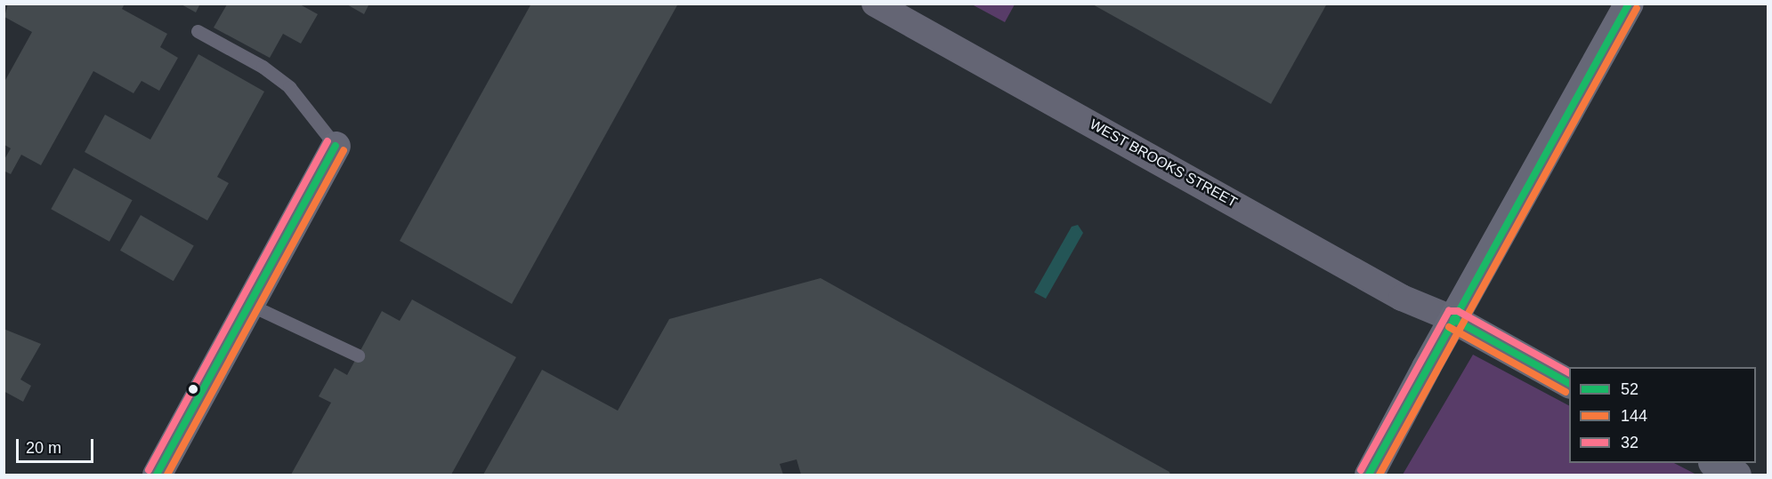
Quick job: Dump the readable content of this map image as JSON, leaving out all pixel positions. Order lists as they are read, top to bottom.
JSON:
{
  "streets": {
    "street": ["WEST BROOKS STREET"]
  },
  "lines": ["transit line 52", "transit line 144", "transit line 32"],
  "legend": ["52", "144", "32"],
  "scale_bar": "20 m"
}
